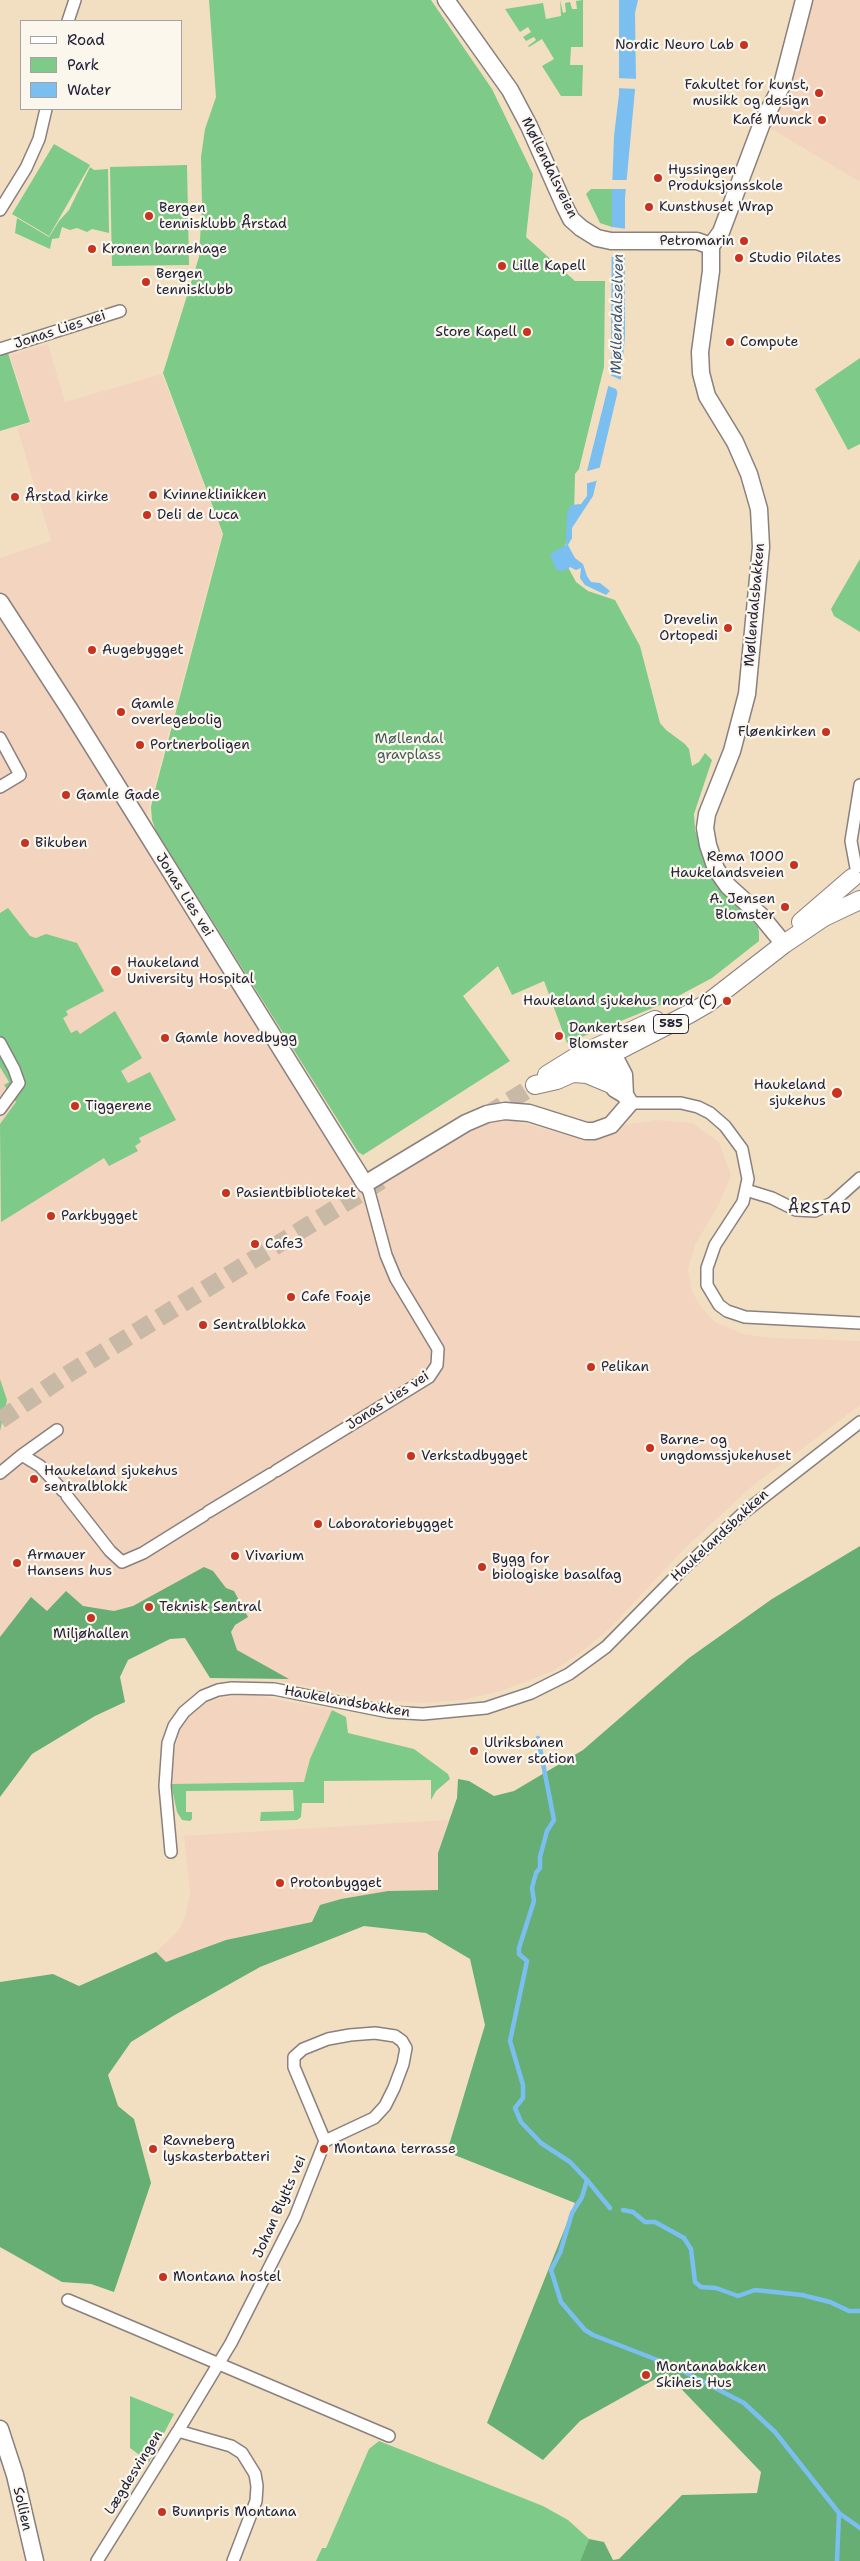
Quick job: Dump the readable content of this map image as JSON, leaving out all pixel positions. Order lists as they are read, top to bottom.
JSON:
{
  "streets": {
    "main road": ["585"],
    "street": [
      "Møllendalsveien",
      "Jonas Lies vei",
      "Møllendalsbakken",
      "Haukelandsbakken",
      "Johan Blytts vei",
      "Lægdesvingen",
      "Sollien"
    ]
  },
  "crossings": [
    ["Møllendalsveien", "Møllendalsbakken"],
    ["Møllendalsbakken", "585"],
    ["Johan Blytts vei", "Lægdesvingen"]
  ],
  "districts": ["ÅRSTAD"],
  "water": ["Møllendalselven"],
  "parks": ["Møllendal gravplass"],
  "places": [
    "Nordic Neuro Lab",
    "Fakultet for kunst, musikk og design",
    "Kafé Munck",
    "Hyssingen Produksjonsskole",
    "Kunsthuset Wrap",
    "Bergen tennisklubb Årstad",
    "Petromarin",
    "Kronen barnehage",
    "Studio Pilates",
    "Lille Kapell",
    "Bergen tennisklubb",
    "Store Kapell",
    "Compute",
    "Kvinneklinikken",
    "Årstad kirke",
    "Deli de Luca",
    "Drevelin Ortopedi",
    "Augebygget",
    "Gamle overlegebolig",
    "Fløenkirken",
    "Portnerboligen",
    "Gamle Gade",
    "Bikuben",
    "Rema 1000 Haukelandsveien",
    "A. Jensen Blomster",
    "Haukeland University Hospital",
    "Haukeland sjukehus nord (C)",
    "Dankertsen Blomster",
    "Gamle hovedbygg",
    "Haukeland sjukehus",
    "Tiggerene",
    "Pasientbiblioteket",
    "Parkbygget",
    "Cafe3",
    "Cafe Foaje",
    "Sentralblokka",
    "Pelikan",
    "Barne- og ungdomssjukehuset",
    "Verkstadbygget",
    "Haukeland sjukehus sentralblokk",
    "Laboratoriebygget",
    "Vivarium",
    "Armauer Hansens hus",
    "Bygg for biologiske basalfag",
    "Teknisk Sentral",
    "Miljøhallen",
    "Ulriksbanen lower station",
    "Protonbygget",
    "Ravneberg lyskasterbatteri",
    "Montana terrasse",
    "Montana hostel",
    "Montanabakken Skiheis Hus",
    "Bunnpris Montana"
  ],
  "legend": ["Road", "Park", "Water"]
}
